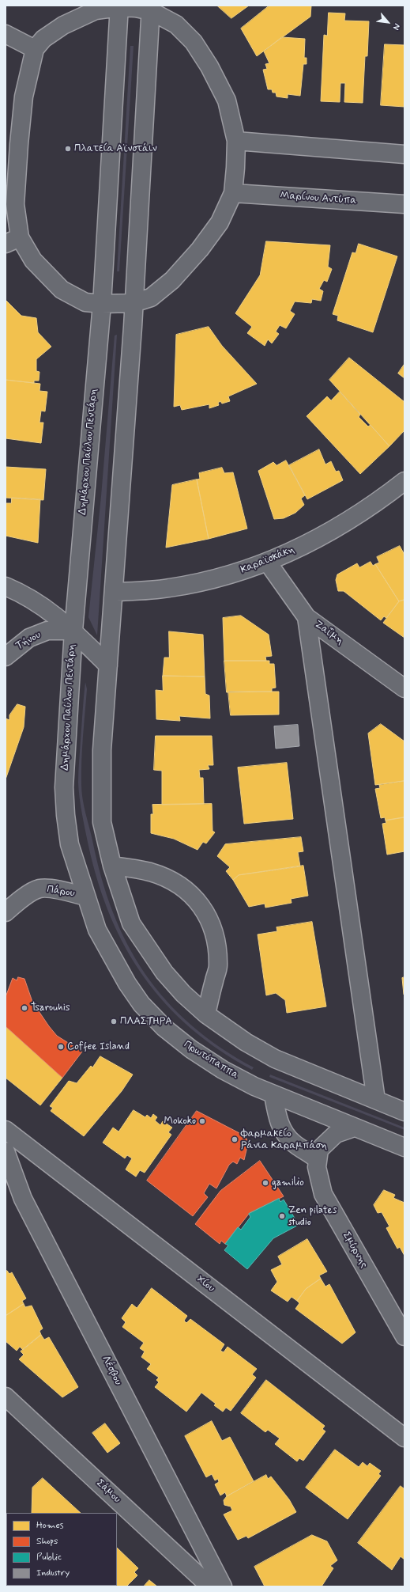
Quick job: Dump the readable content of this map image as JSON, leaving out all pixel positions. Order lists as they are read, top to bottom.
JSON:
{
  "streets": {
    "street": [
      "Μαρίνου Αντύπα",
      "Δημάρχου Παύλου Πεντάρη",
      "Καραϊσκάκη",
      "Ζαΐμη",
      "Τήνου",
      "Πάρου",
      "Πρωτόπαππα",
      "Σμύρνης",
      "Χίου",
      "Λέσβου",
      "Σάμου"
    ]
  },
  "crossings": [
    ["Δημάρχου Παύλου Πεντάρη", "Τήνου"],
    ["Δημάρχου Παύλου Πεντάρη", "Πάρου"],
    ["Δημάρχου Παύλου Πεντάρη", "Πρωτόπαππα"],
    ["Καραϊσκάκη", "Ζαΐμη"],
    ["Πάρου", "Πρωτόπαππα"],
    ["Πρωτόπαππα", "Σμύρνης"]
  ],
  "places": [
    "Πλατεία Αϊνστάιν",
    "Tsarouhis",
    "ΠΛΑΣΤΗΡΑ",
    "Coffee Island",
    "Mokoko",
    "Φαρμακείο Ράνια Καραμπάση",
    "gamilio",
    "Zen pilates studio"
  ],
  "legend": [
    "Homes",
    "Shops",
    "Public",
    "Industry"
  ],
  "north": "bottom right"
}
